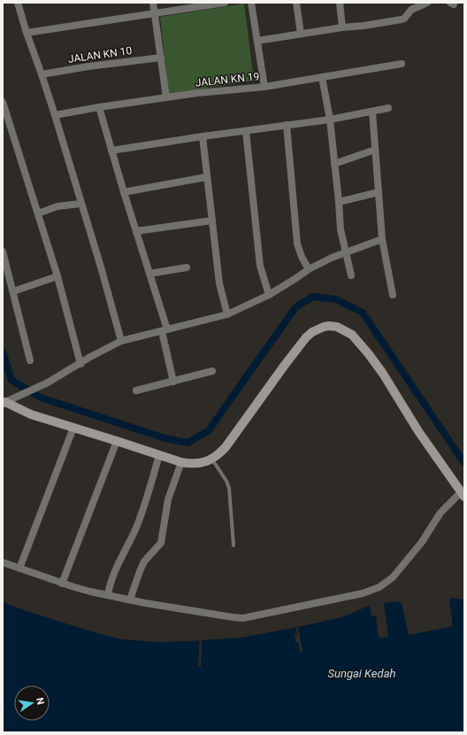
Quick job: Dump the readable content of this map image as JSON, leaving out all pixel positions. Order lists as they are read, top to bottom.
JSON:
{
  "streets": {
    "street": ["JALAN KN 10", "JALAN KN 19"]
  },
  "water": ["Sungai Kedah"],
  "north": "right"
}
